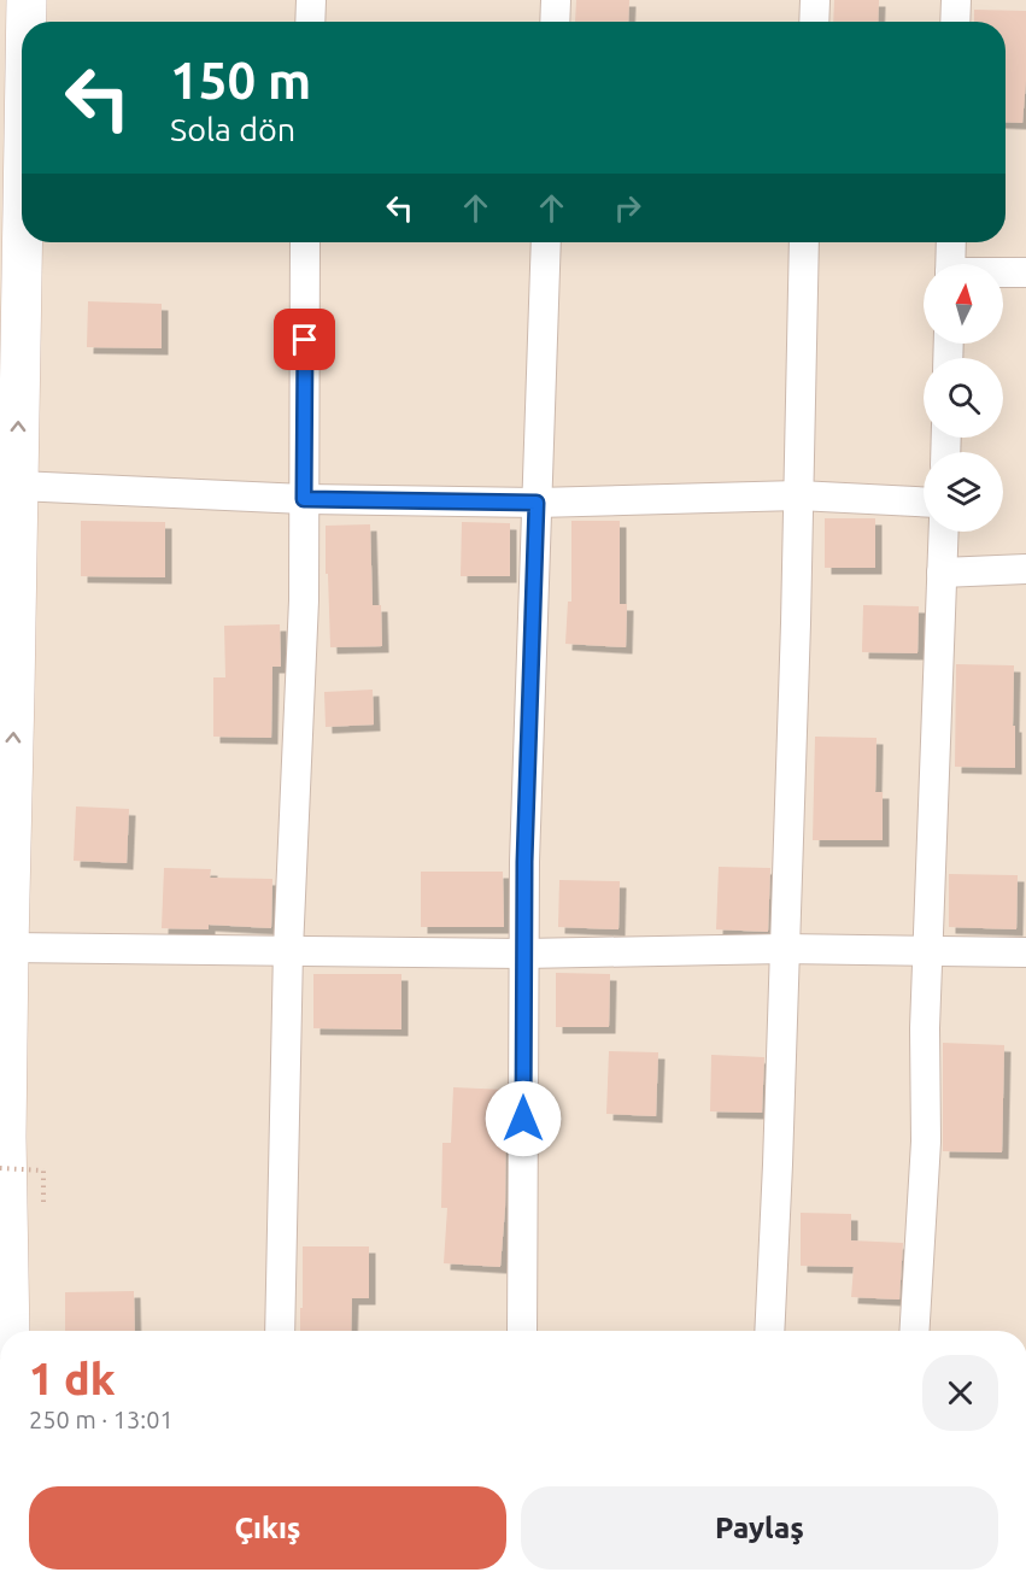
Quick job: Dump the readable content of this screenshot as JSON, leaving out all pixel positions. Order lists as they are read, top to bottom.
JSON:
{
  "north": "top",
  "page": {
    "turn": ["150 m", "Sola dön"],
    "heading": ["1 dk", "250 m · 13:01"],
    "buttons": ["Çıkış", "Paylaş"]
  }
}
